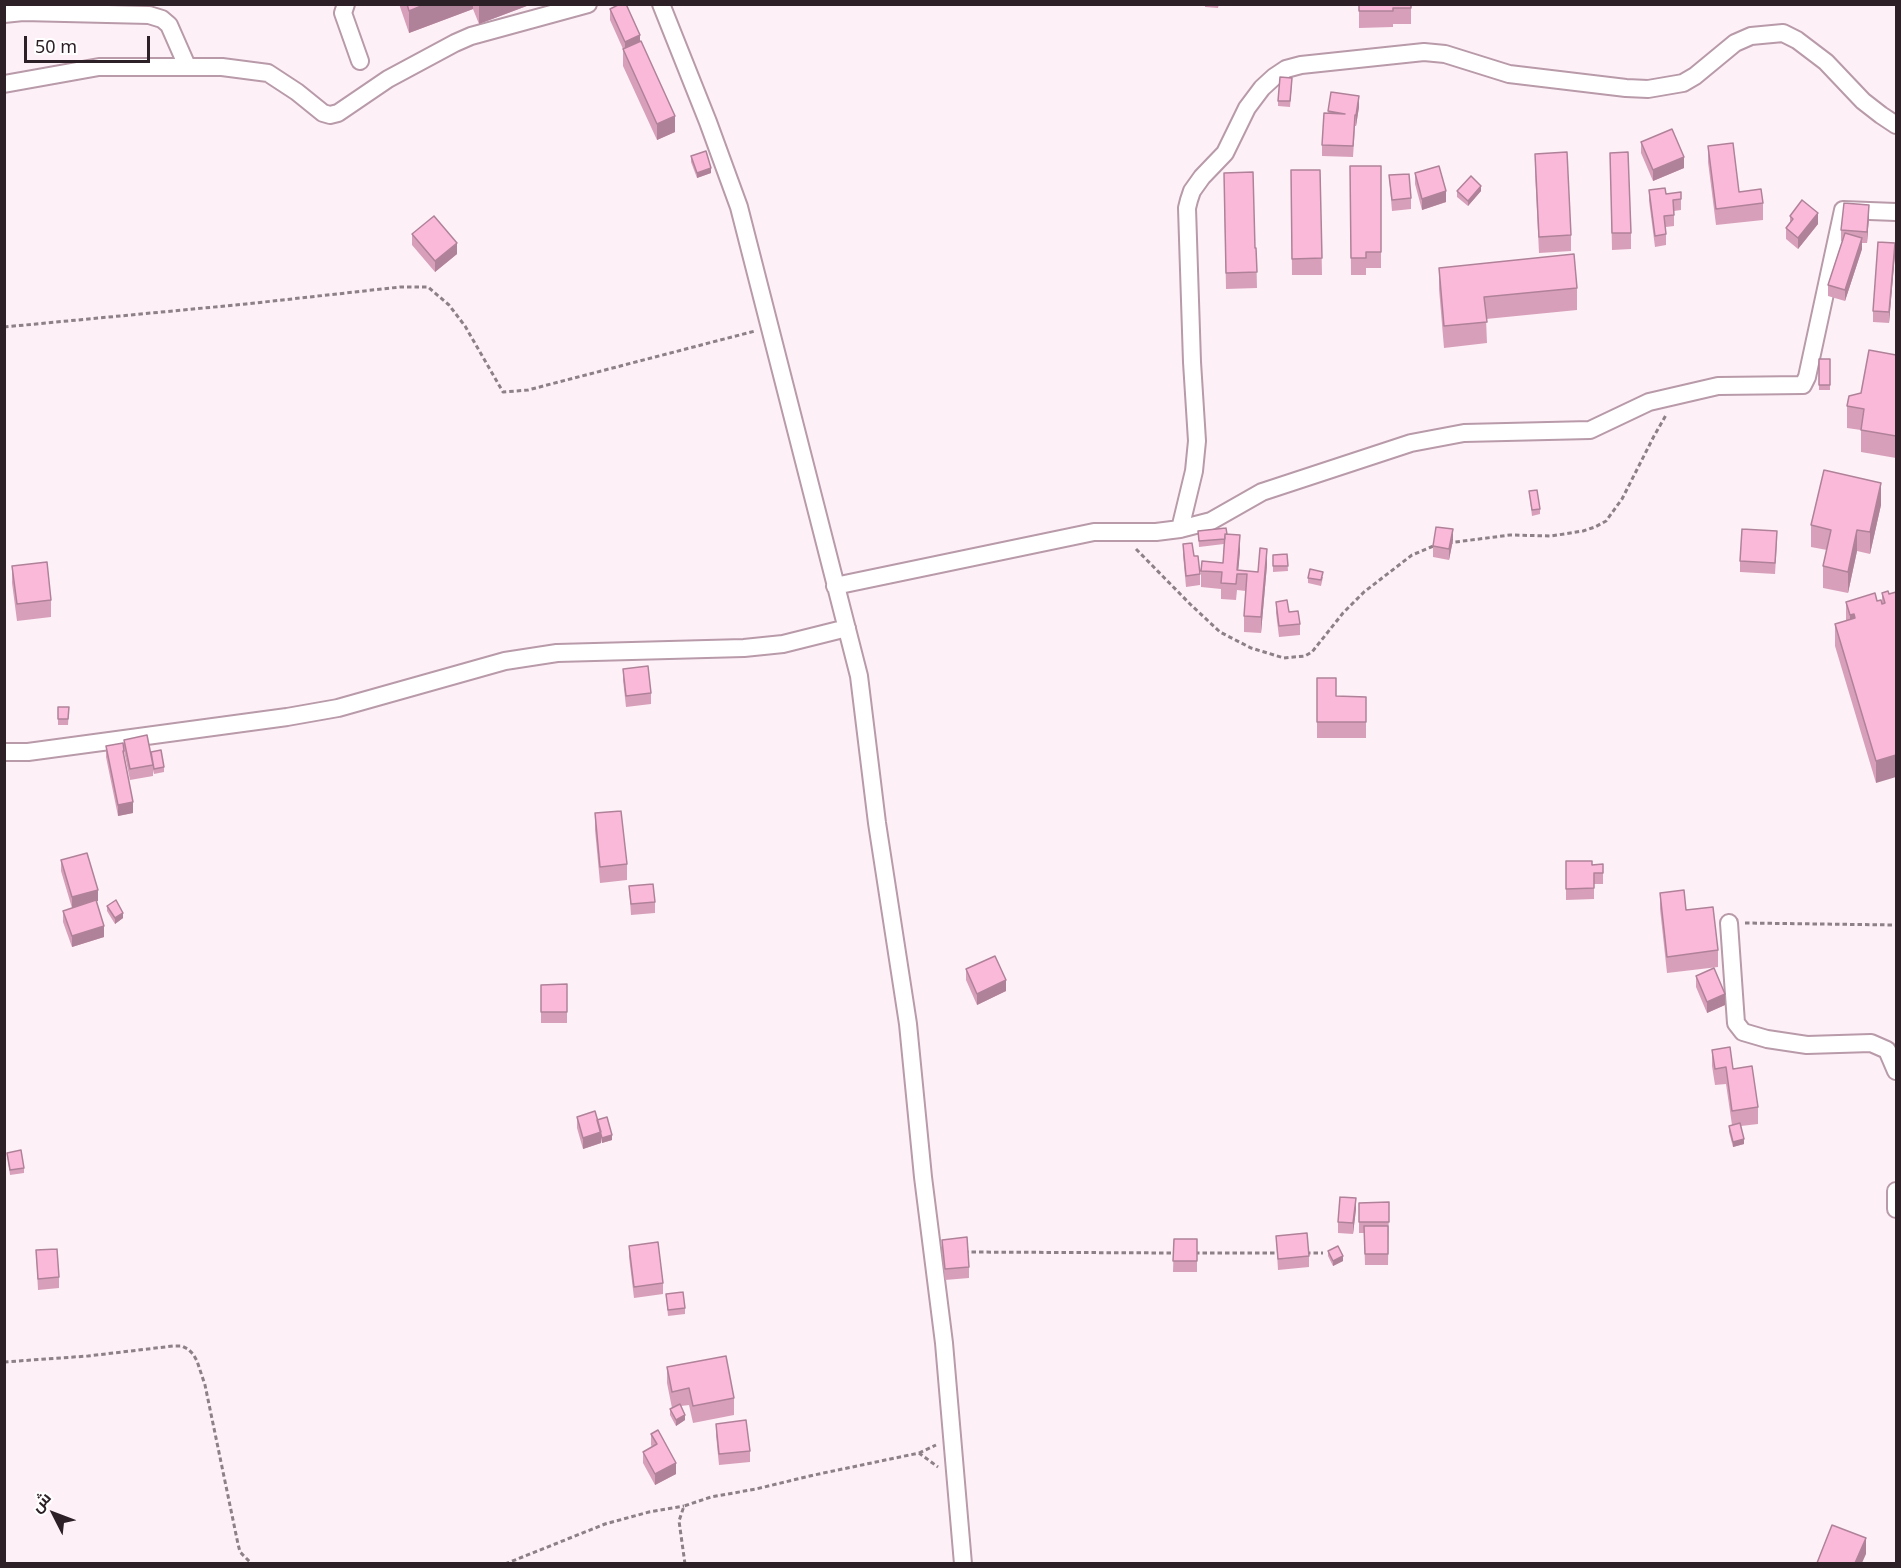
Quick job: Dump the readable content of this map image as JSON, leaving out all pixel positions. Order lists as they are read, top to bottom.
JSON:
{
  "scale_bar": "50 m",
  "north": "top left"
}
